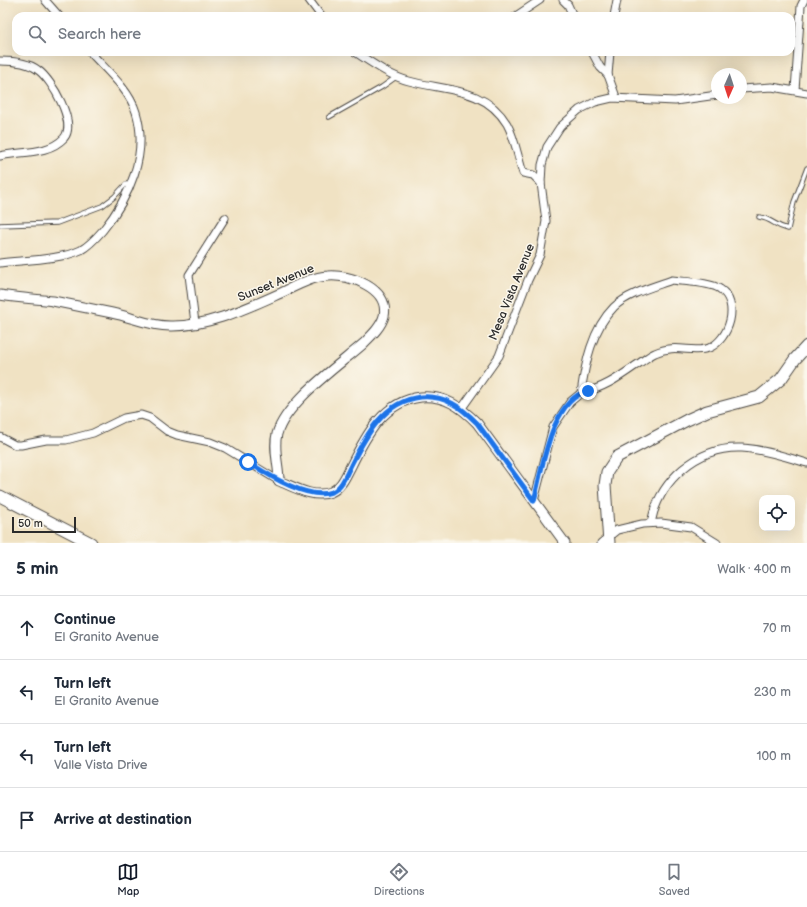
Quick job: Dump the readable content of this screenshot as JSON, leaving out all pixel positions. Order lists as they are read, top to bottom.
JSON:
{
  "streets": {
    "street": ["Sunset Avenue", "Mesa Vista Avenue"]
  },
  "scale_bar": "50 m",
  "north": "bottom",
  "page": {
    "search": "Search here",
    "scale": "50 m",
    "heading": ["5 min", "Walk · 400 m"],
    "list": [
      ["Continue", "El Granito Avenue", "70 m"],
      ["Turn left", "El Granito Avenue", "230 m"],
      ["Turn left", "Valle Vista Drive", "100 m"],
      "Arrive at destination"
    ],
    "nav": ["Map", "Directions", "Saved"]
  }
}
